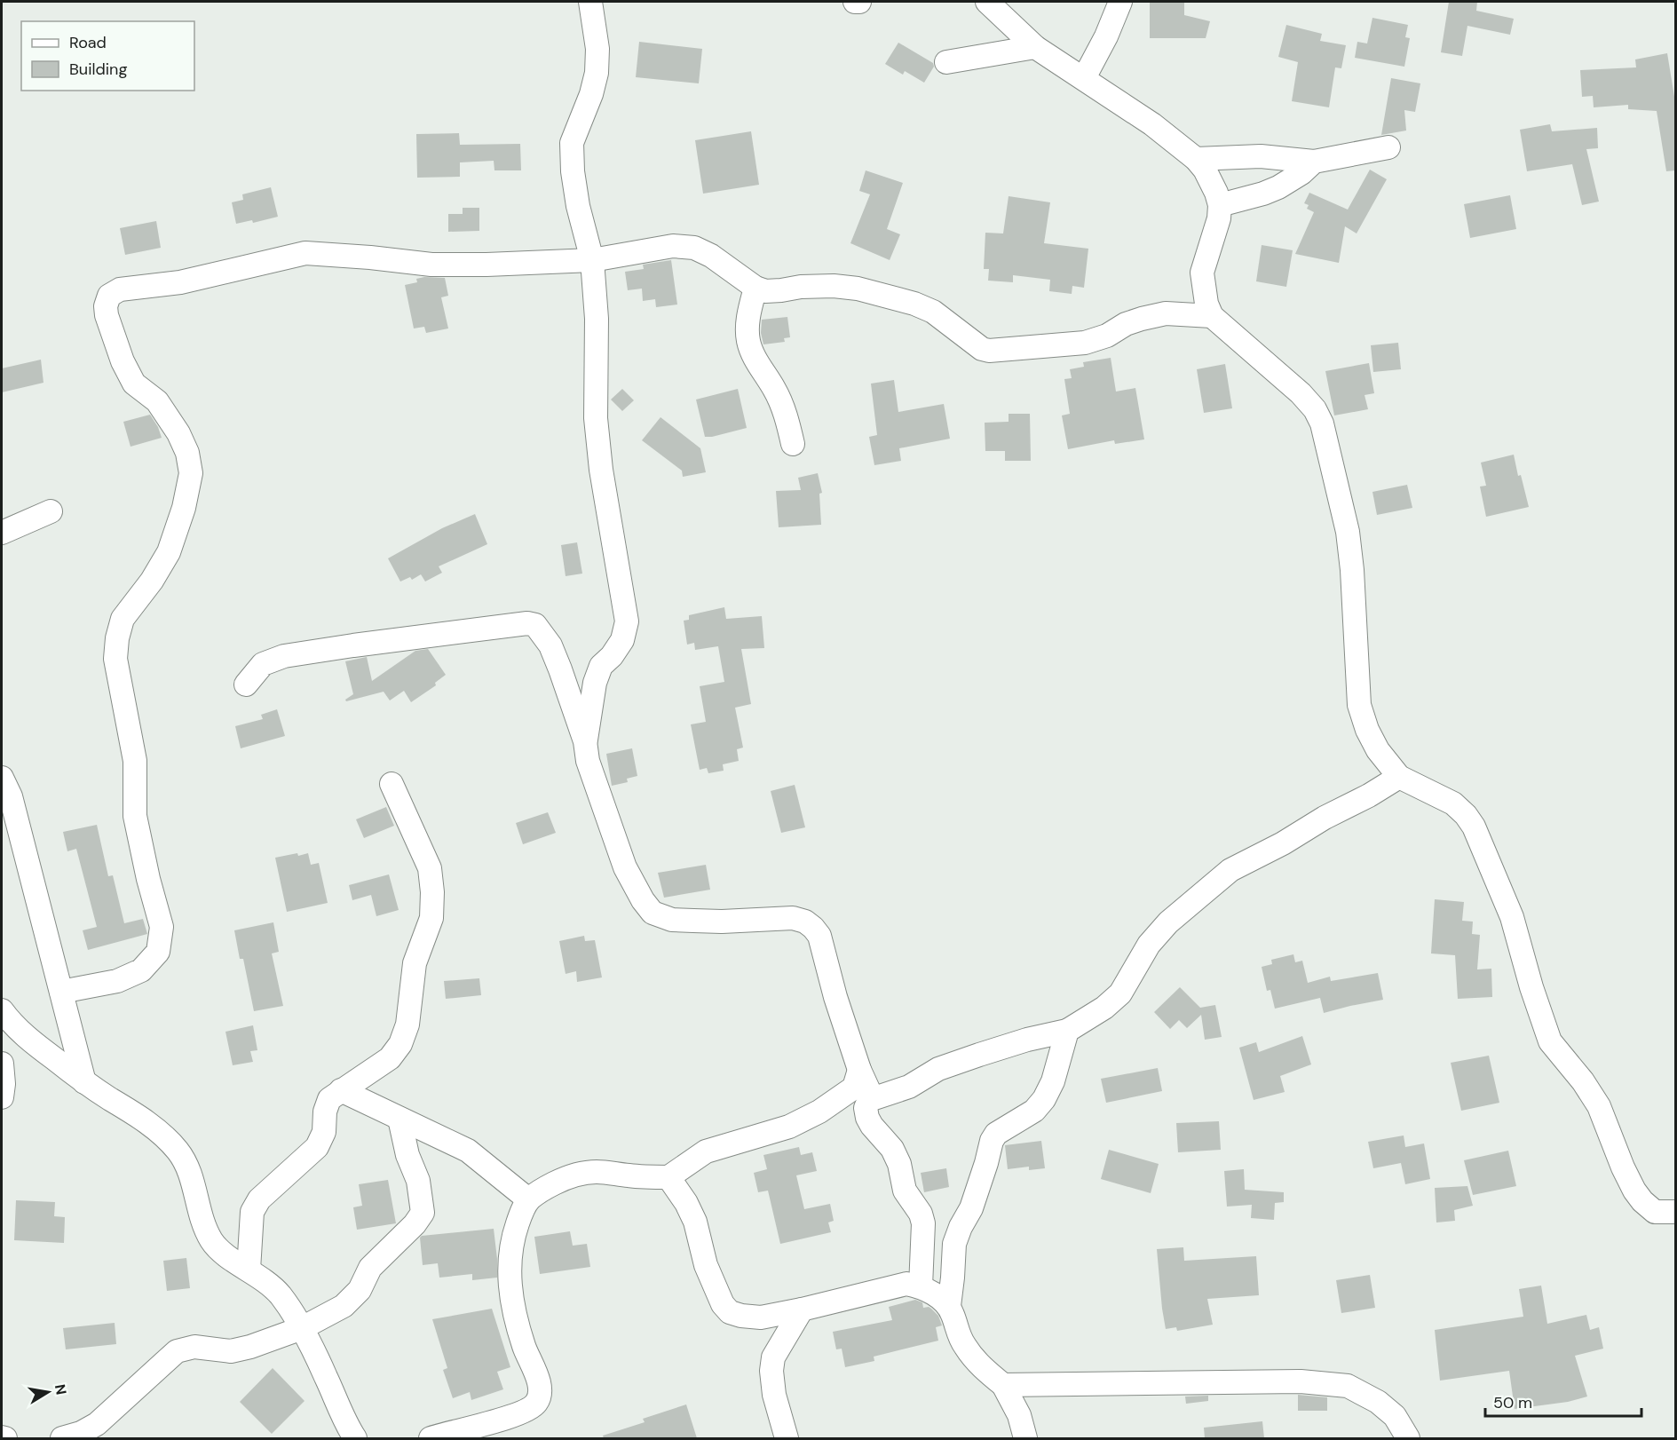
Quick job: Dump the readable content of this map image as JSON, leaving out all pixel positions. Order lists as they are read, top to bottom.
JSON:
{
  "legend": ["Road", "Building"],
  "scale_bar": "50 m",
  "north": "right"
}
